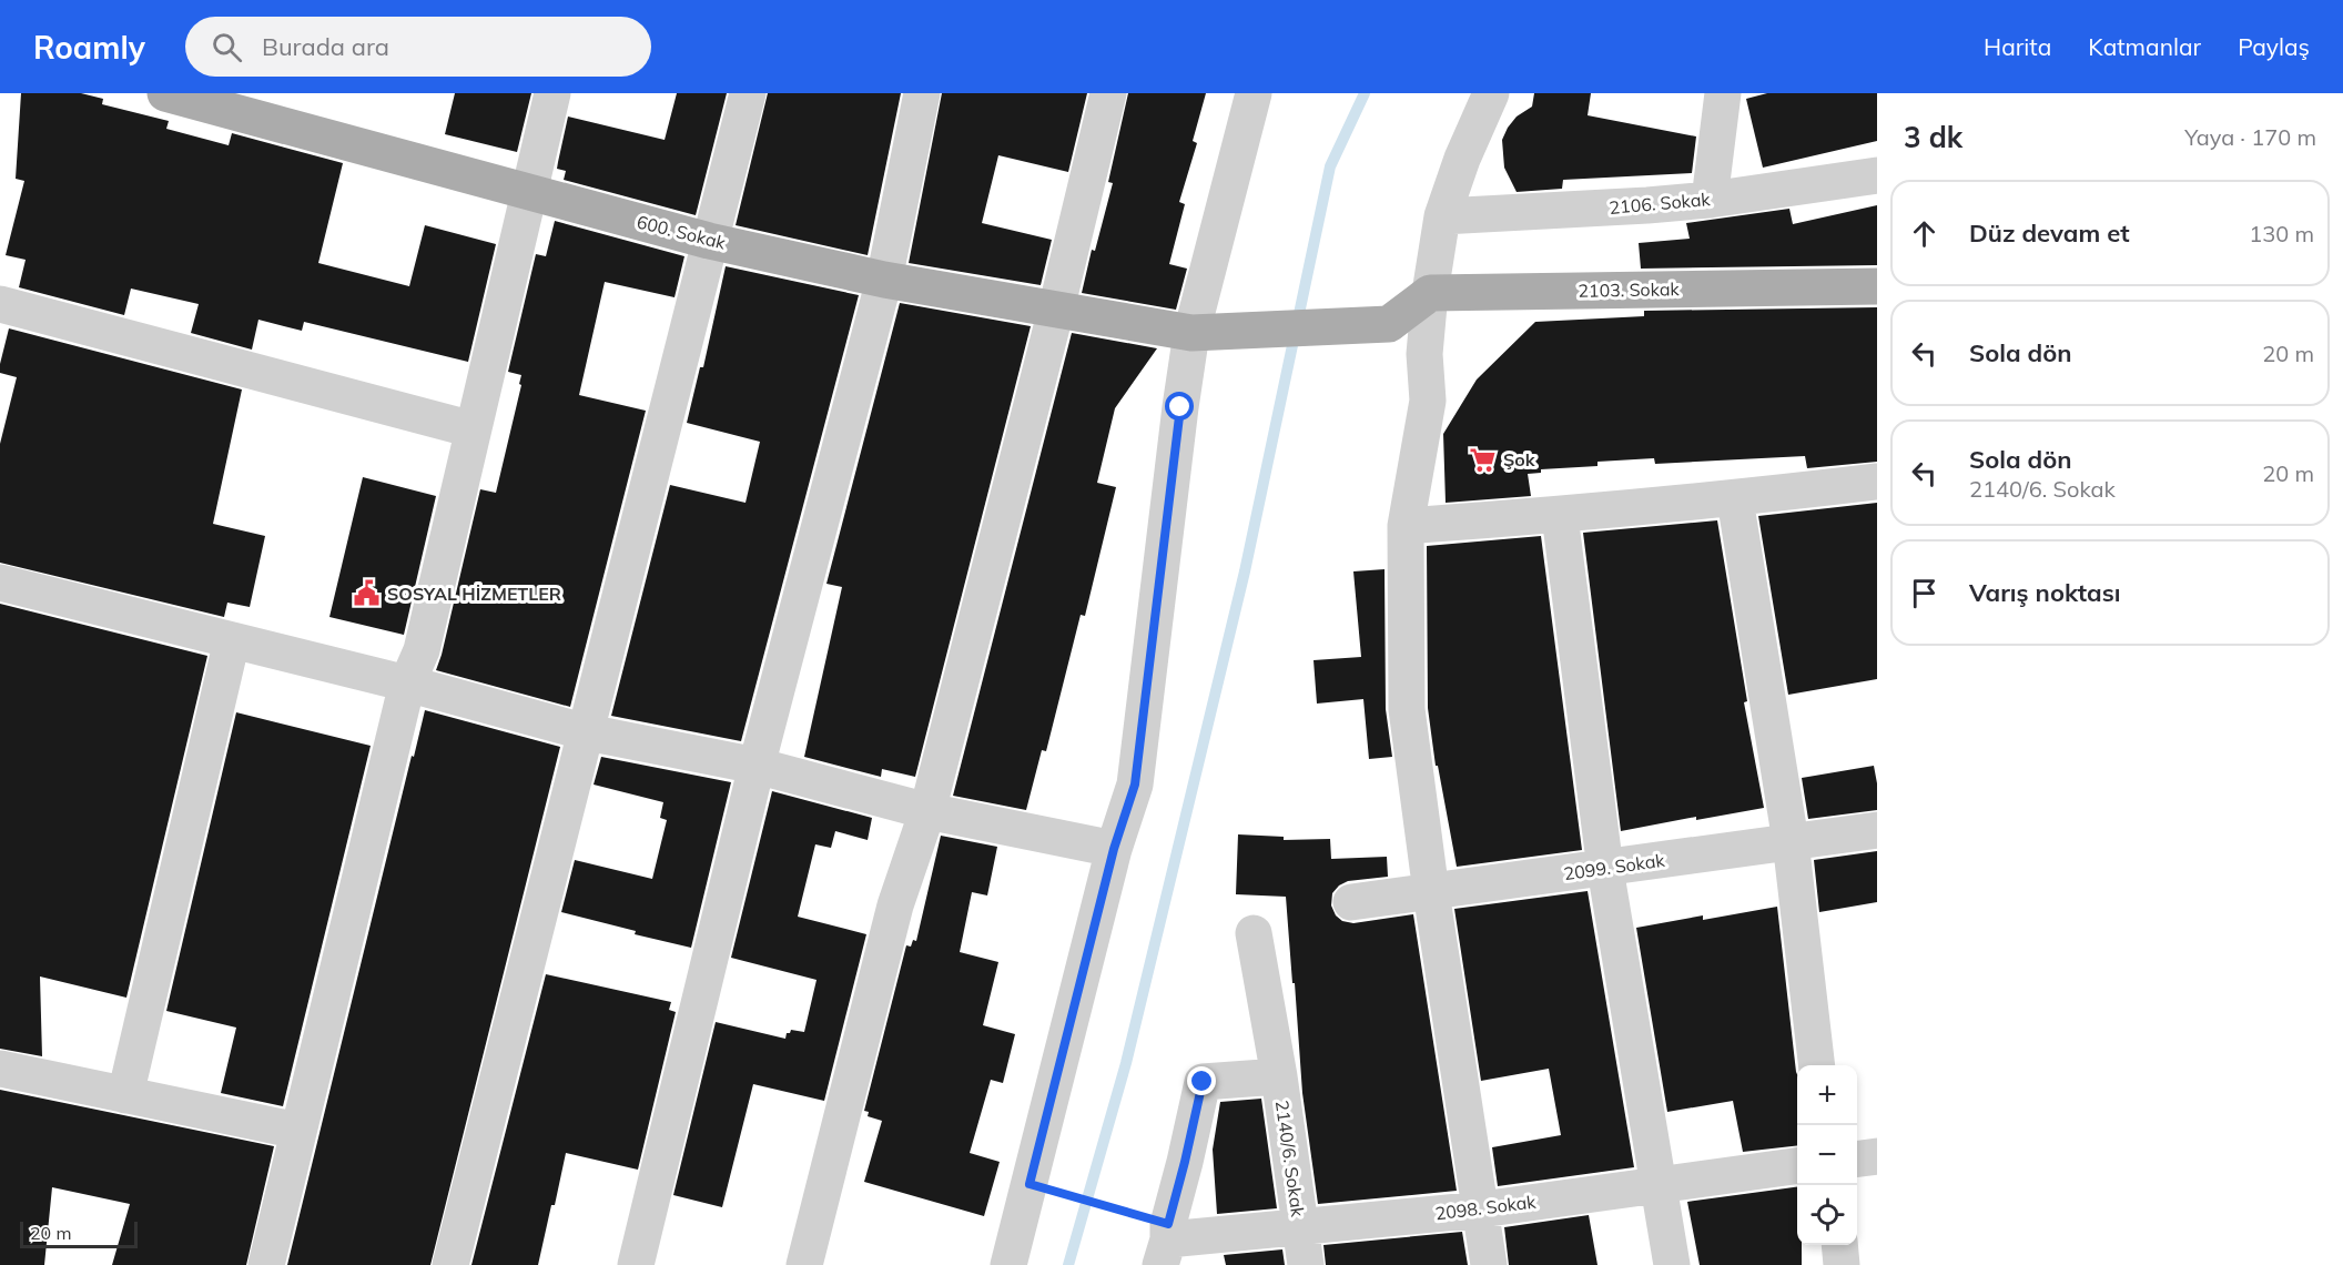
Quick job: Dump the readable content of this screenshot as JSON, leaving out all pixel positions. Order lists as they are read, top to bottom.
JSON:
{
  "streets": {
    "main road": ["600. Sokak", "2103. Sokak"],
    "street": [
      "2106. Sokak",
      "2099. Sokak",
      "2140/6. Sokak",
      "2098. Sokak"
    ]
  },
  "crossings": [
    ["600. Sokak", "2103. Sokak"],
    ["2140/6. Sokak", "2098. Sokak"]
  ],
  "places": {
    "supermarket": ["Şok"],
    "public building": ["SOSYAL HİZMETLER"]
  },
  "scale_bar": "20 m",
  "page": {
    "header": "Roamly",
    "search": "Burada ara",
    "nav": ["Harita", "Katmanlar", "Paylaş"],
    "heading": ["3 dk", "Yaya · 170 m"],
    "list": [
      ["Düz devam et", "130 m"],
      ["Sola dön", "20 m"],
      ["Sola dön", "2140/6. Sokak", "20 m"],
      "Varış noktası"
    ],
    "map_buttons": ["+", "−"],
    "scale": "20 m"
  }
}
